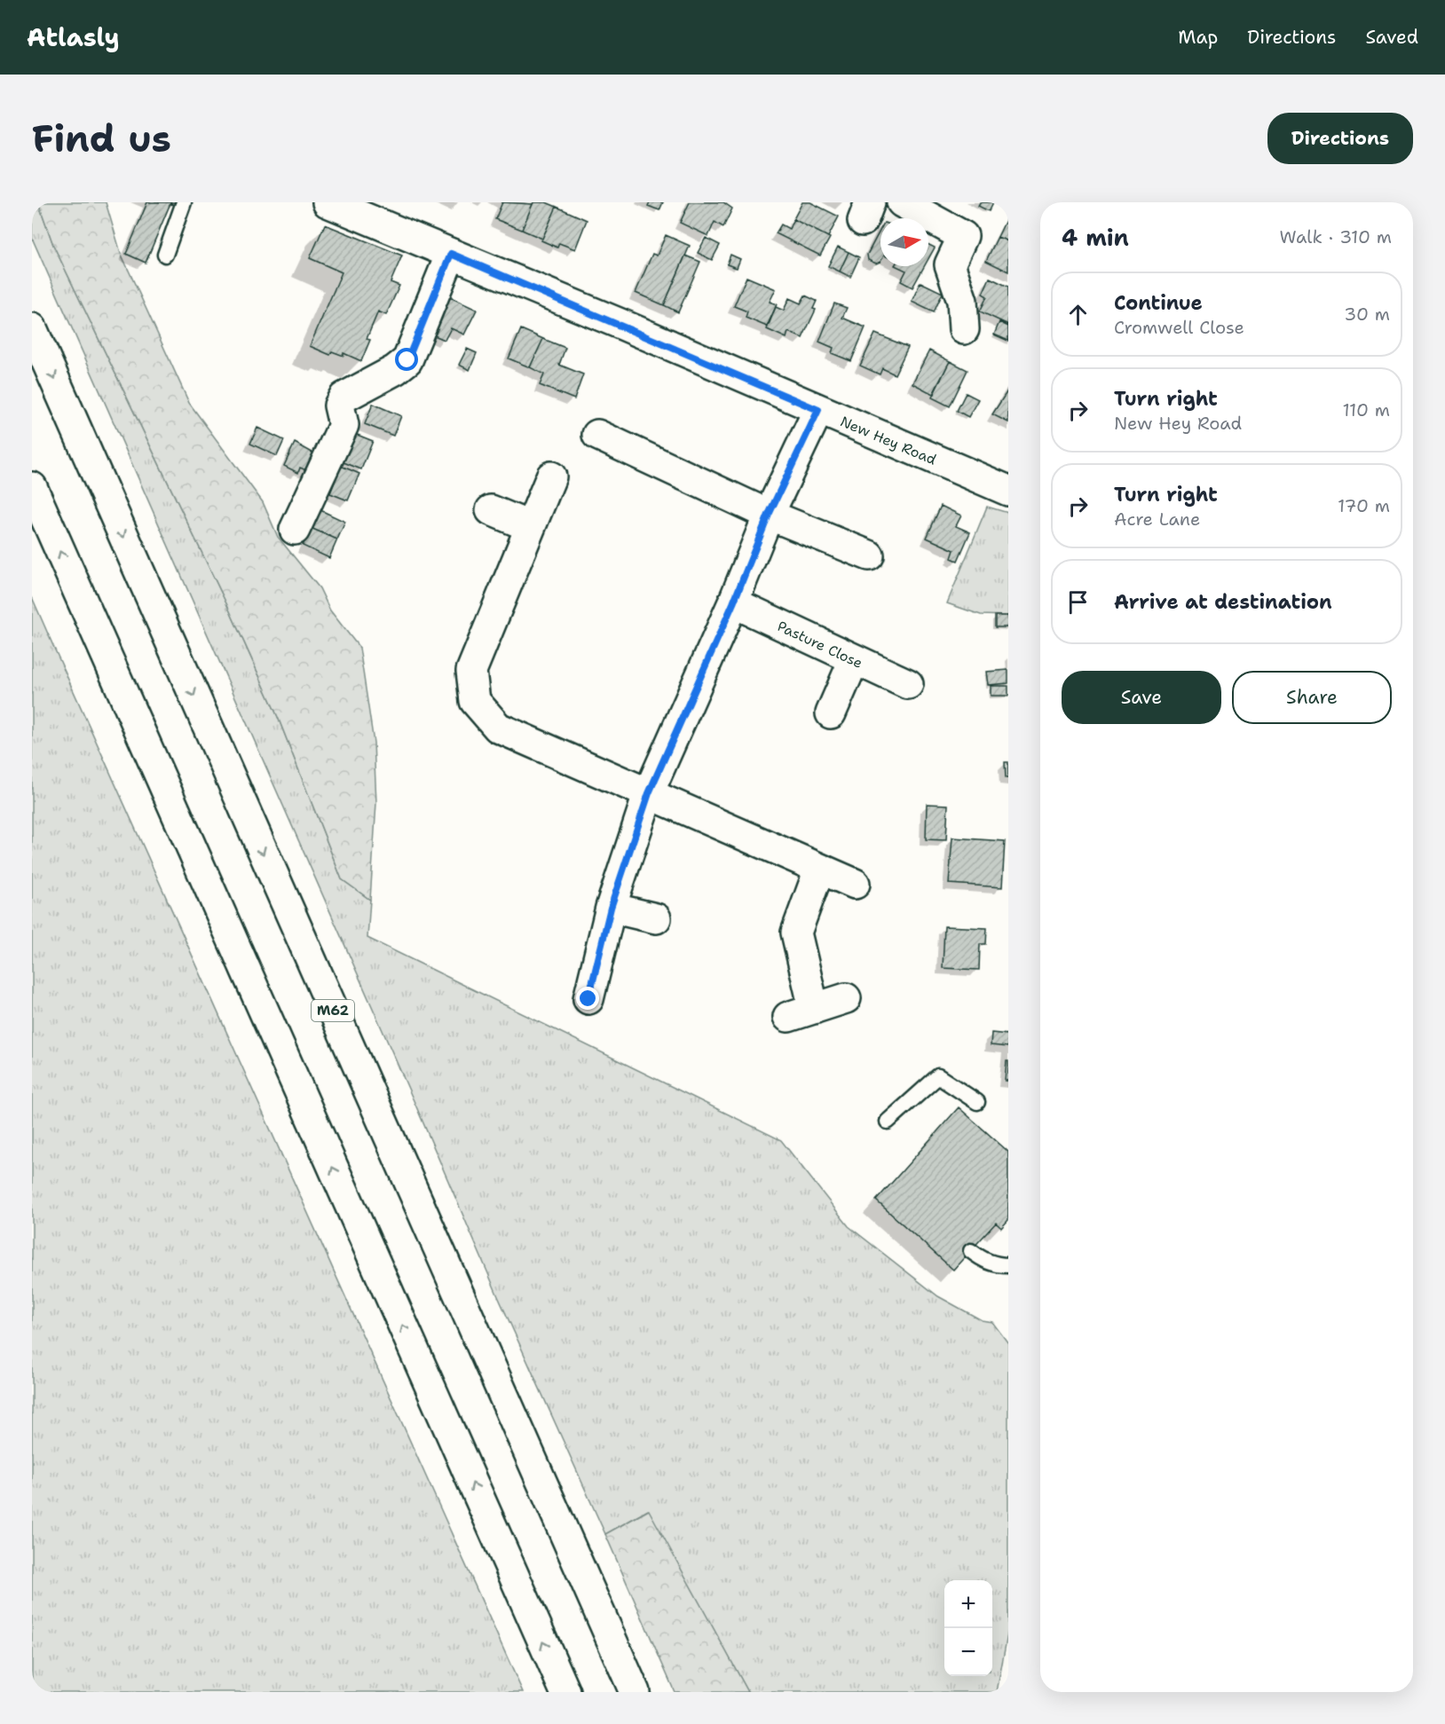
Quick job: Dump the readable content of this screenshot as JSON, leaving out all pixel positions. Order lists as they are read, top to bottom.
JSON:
{
  "streets": {
    "main road": ["New Hey Road", "Pasture Close", "M62"]
  },
  "north": "right",
  "page": {
    "header": "Atlasly",
    "nav": ["Map", "Directions", "Saved"],
    "buttons": [
      "Directions",
      ["Save", "Share"]
    ],
    "title": "Find us",
    "heading": ["4 min", "Walk · 310 m"],
    "list": [
      ["Continue", "Cromwell Close", "30 m"],
      ["Turn right", "New Hey Road", "110 m"],
      ["Turn right", "Acre Lane", "170 m"],
      "Arrive at destination"
    ],
    "map_buttons": ["+", "−"]
  }
}
